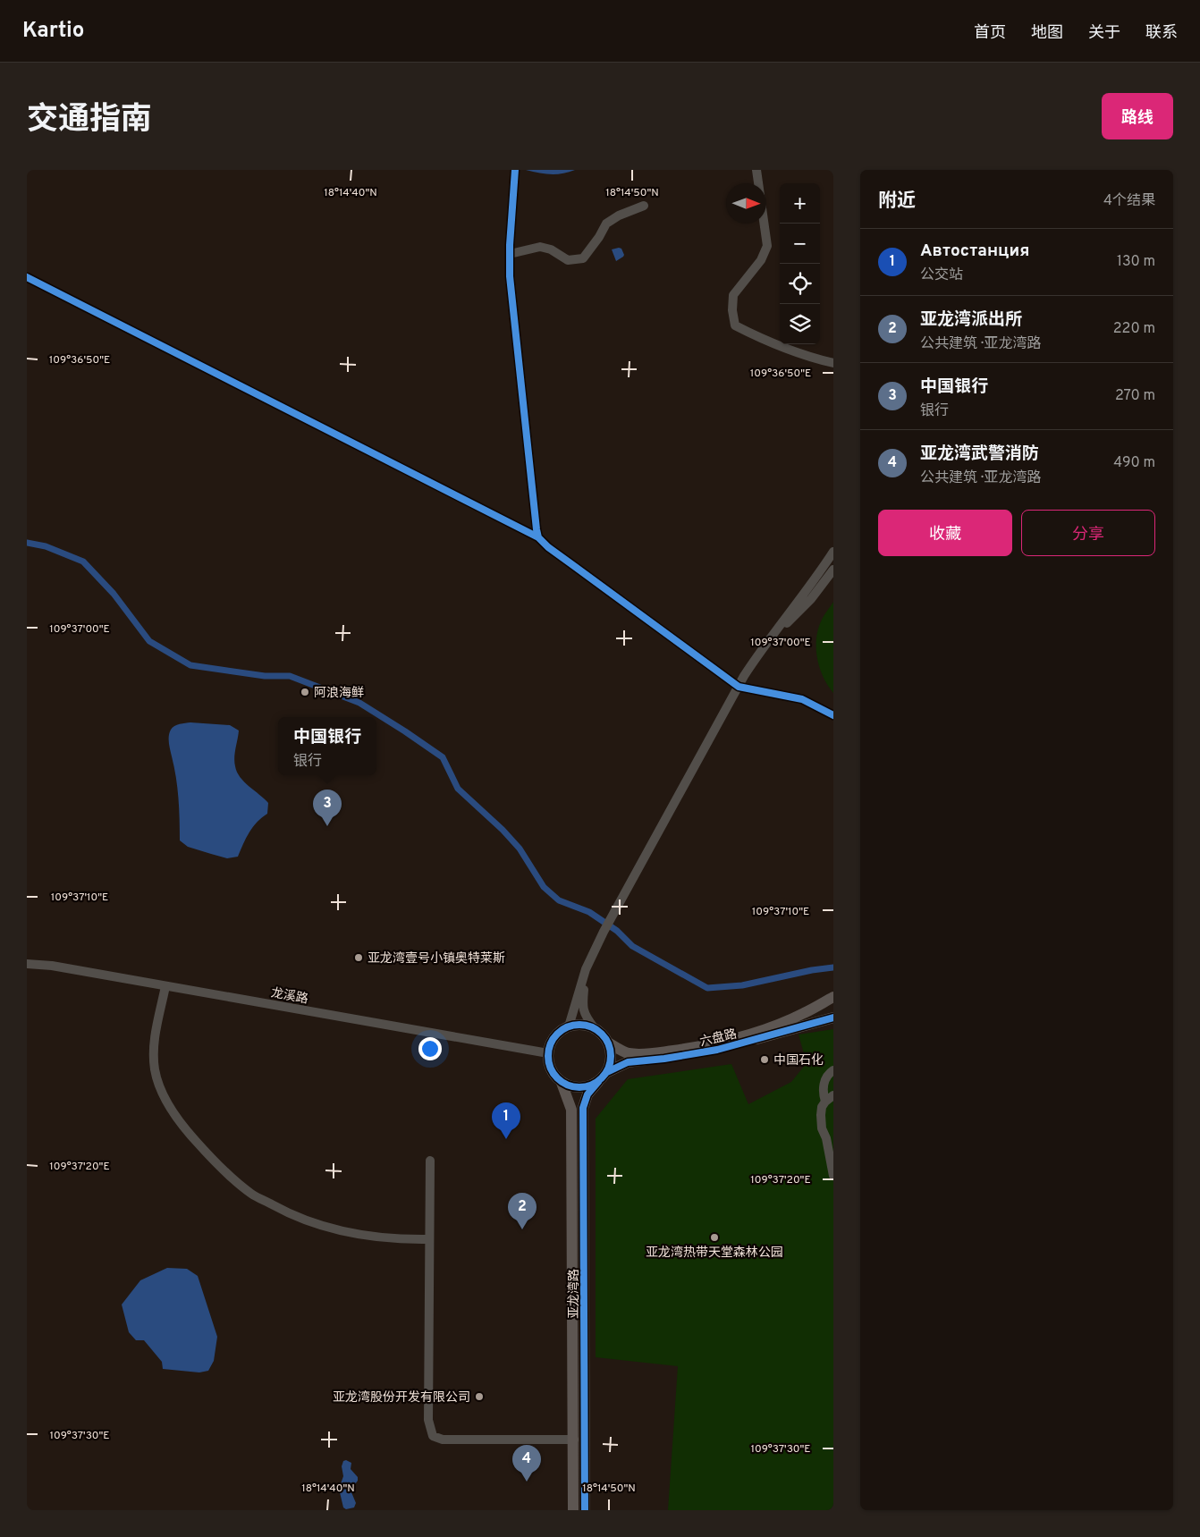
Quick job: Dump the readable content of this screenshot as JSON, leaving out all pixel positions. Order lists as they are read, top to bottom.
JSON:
{
  "streets": {
    "main road": ["六盘路", "亚龙湾路"],
    "street": ["龙溪路"]
  },
  "crossings": [
    ["龙溪路", "六盘路"],
    ["龙溪路", "亚龙湾路"],
    ["六盘路", "亚龙湾路"]
  ],
  "places": [
    "阿浪海鲜",
    "亚龙湾壹号小镇·奥特莱斯",
    "中国石化",
    "亚龙湾热带天堂森林公园",
    "亚龙湾股份开发有限公司"
  ],
  "north": "right",
  "page": {
    "header": "Kartio",
    "nav": [
      "首页",
      "地图",
      "关于",
      "联系"
    ],
    "title": "交通指南",
    "buttons": [
      "路线",
      ["收藏", "分享"]
    ],
    "heading": ["附近", "4个结果"],
    "map_buttons": ["+", "−"],
    "list": [
      {
        "mark": "1",
        "name": "Автостанция",
        "note": "公交站",
        "value": "130 m"
      },
      {
        "mark": "2",
        "name": "亚龙湾派出所",
        "note": "公共建筑 · 亚龙湾路",
        "value": "220 m"
      },
      {
        "mark": "3",
        "name": "中国银行",
        "note": "银行",
        "value": "270 m"
      },
      {
        "mark": "4",
        "name": "亚龙湾武警消防",
        "note": "公共建筑 · 亚龙湾路",
        "value": "490 m"
      }
    ],
    "popup": ["中国银行", "银行"],
    "pins": [
      "3",
      "1",
      "2",
      "4"
    ]
  },
  "coordinates": [
    "18°14'40\"N",
    "18°14'50\"N",
    "109°36'50\"E",
    "109°37'00\"E",
    "109°37'10\"E",
    "109°37'20\"E",
    "109°37'30\"E"
  ]
}
